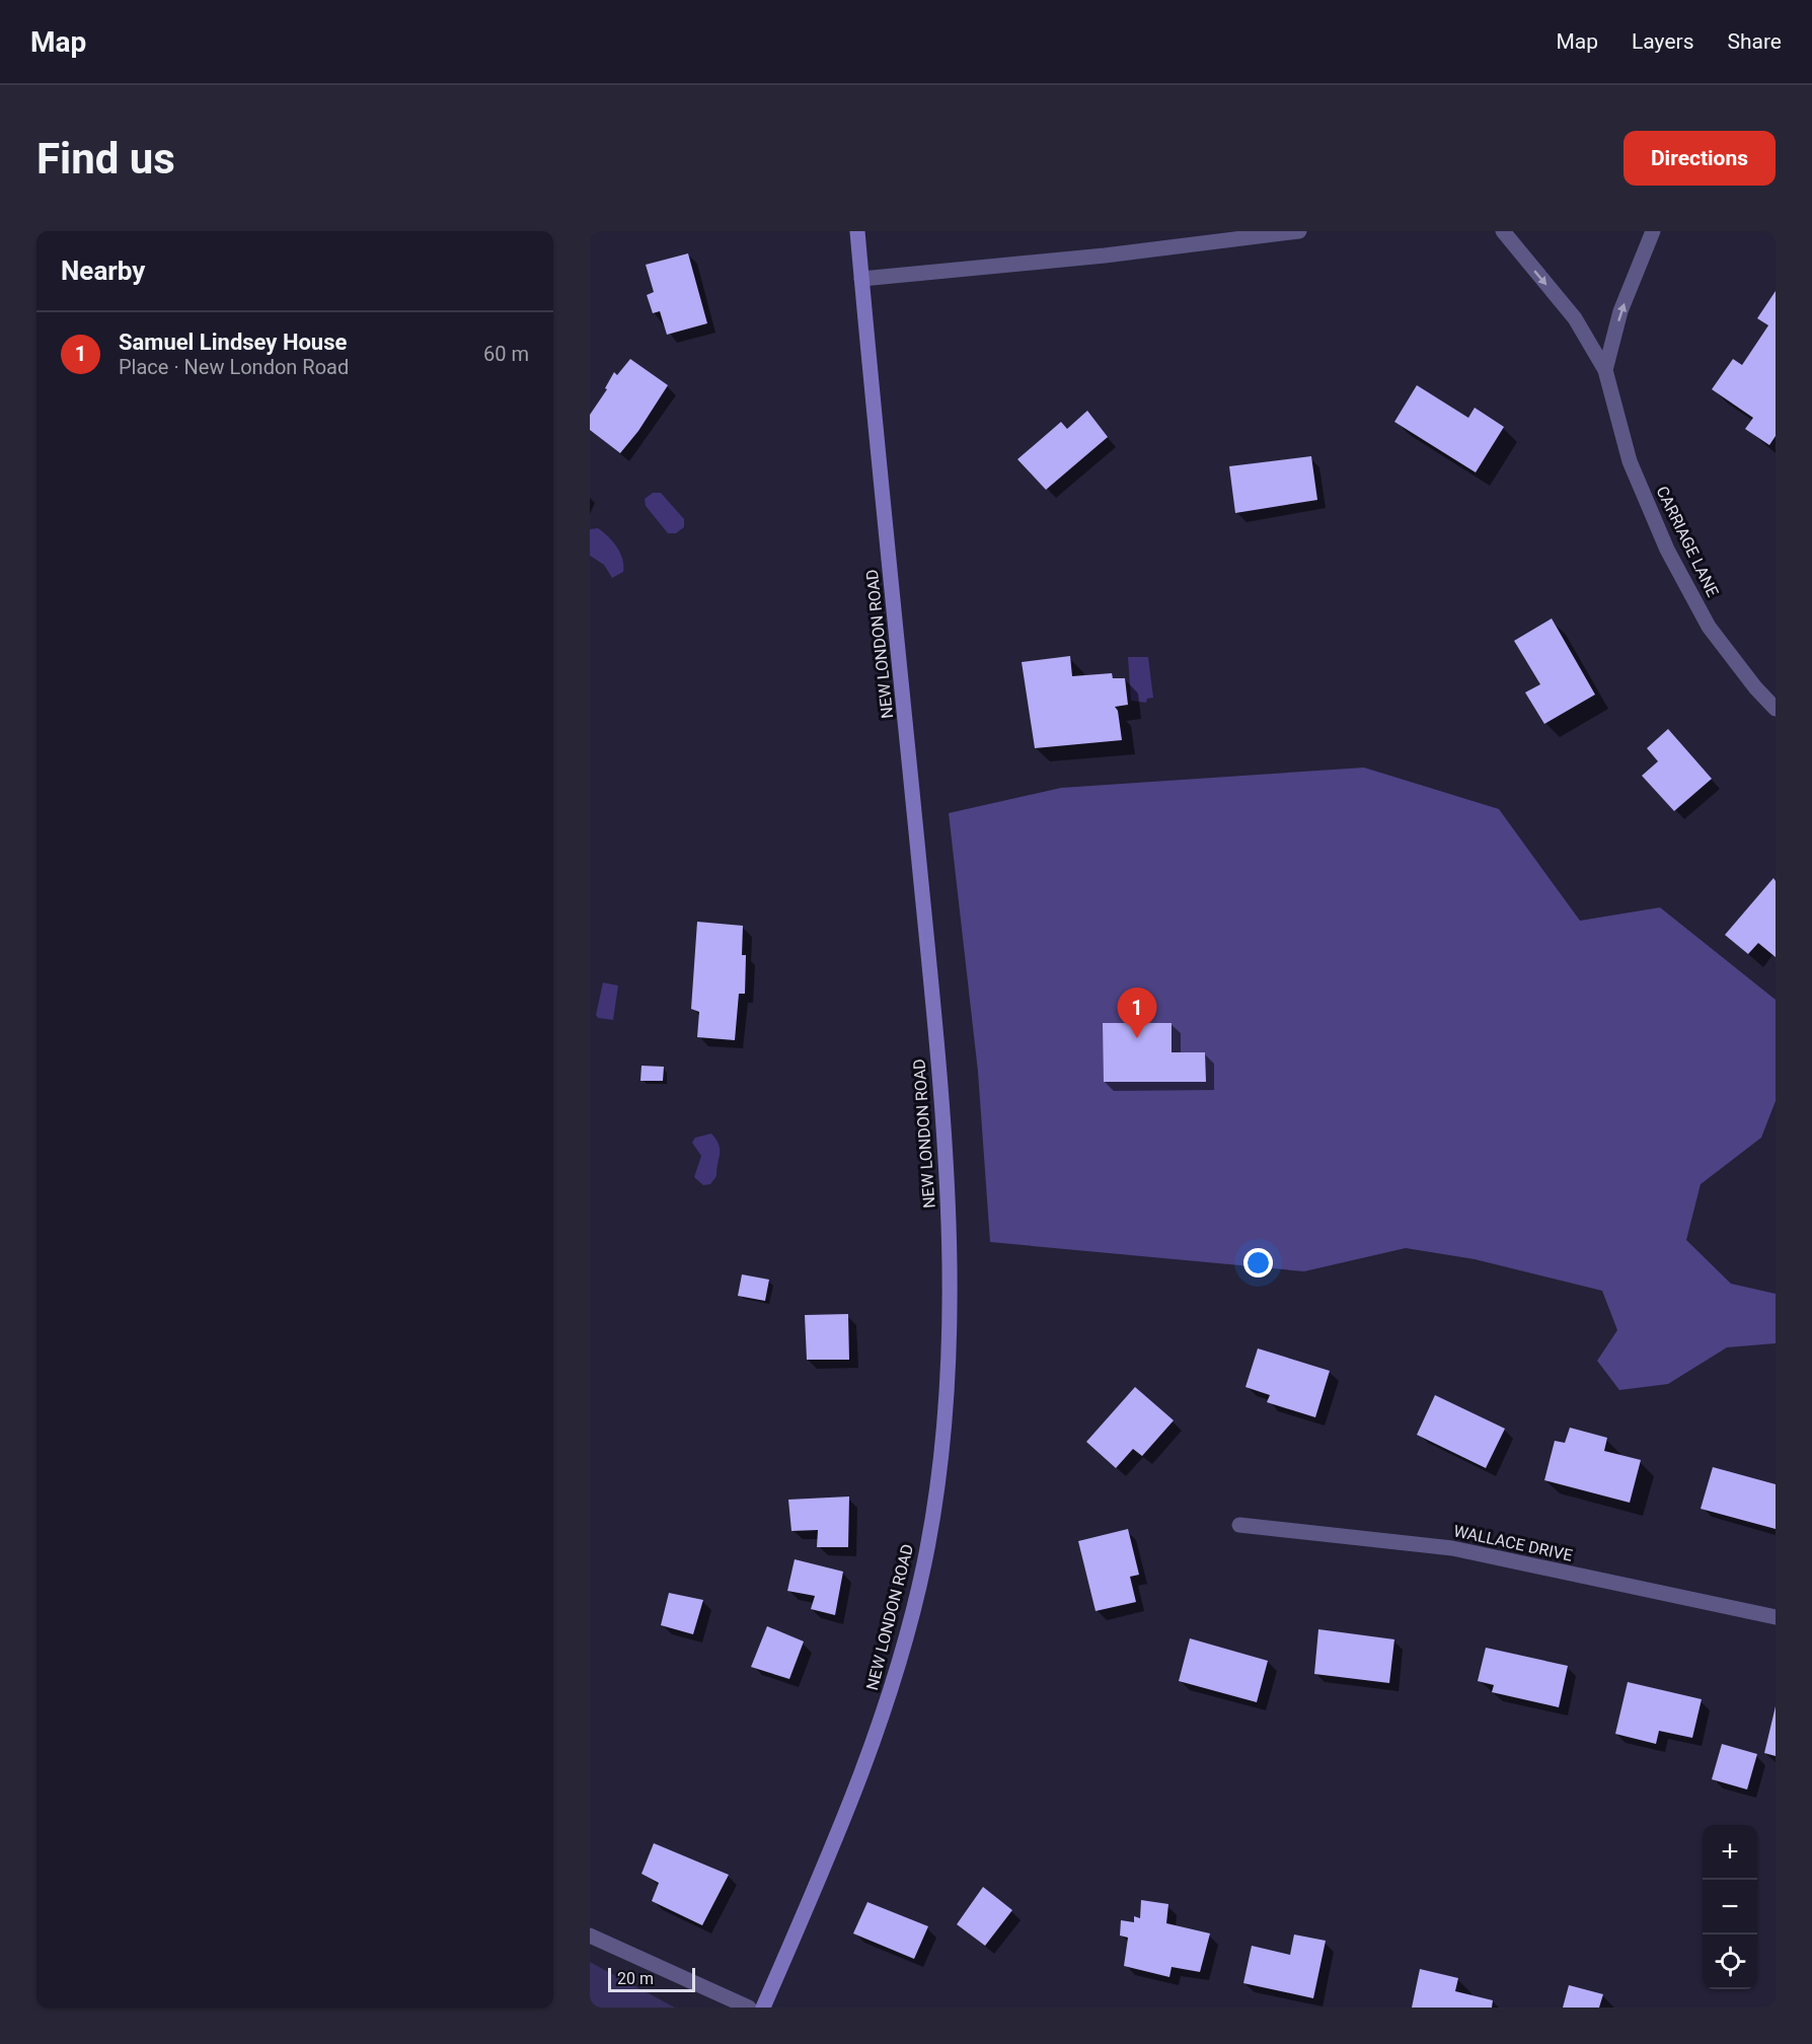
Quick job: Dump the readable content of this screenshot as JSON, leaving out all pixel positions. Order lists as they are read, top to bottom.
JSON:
{
  "streets": {
    "main road": ["NEW LONDON ROAD"],
    "street": ["CARRIAGE LANE", "WALLACE DRIVE"]
  },
  "scale_bar": "20 m",
  "page": {
    "header": "Map",
    "nav": ["Map", "Layers", "Share"],
    "buttons": "Directions",
    "title": "Find us",
    "heading": "Nearby",
    "list": [
      {
        "mark": "1",
        "name": "Samuel Lindsey House",
        "note": "Place · New London Road",
        "value": "60 m"
      }
    ],
    "pins": "1",
    "map_buttons": ["+", "−"],
    "scale": "20 m"
  }
}
